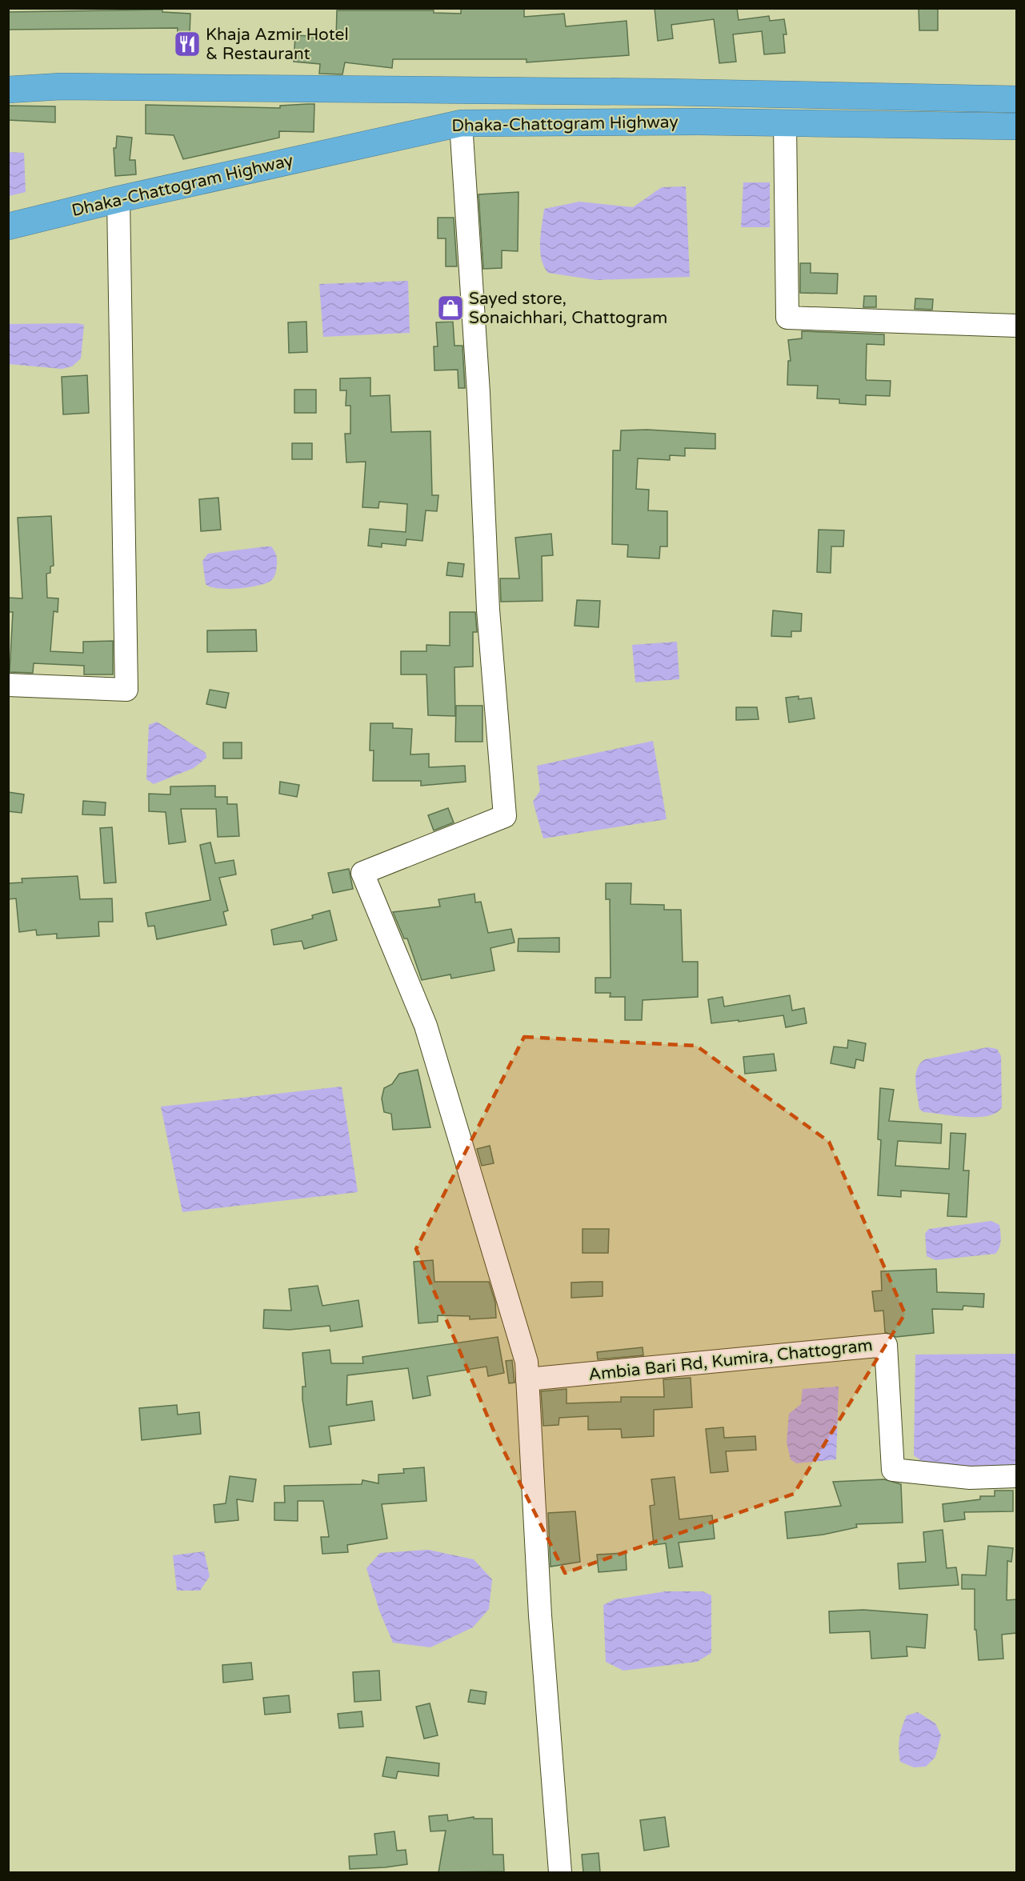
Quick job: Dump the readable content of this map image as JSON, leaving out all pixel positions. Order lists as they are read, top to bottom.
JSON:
{
  "streets": {
    "highway": ["Dhaka-Chattogram Highway"],
    "street": ["Ambia Bari Rd, Kumira, Chattogram"]
  },
  "places": {
    "restaurant": ["Khaja Azmir Hotel & Restaurant"],
    "shop": ["Sayed store, Sonaichhari, Chattogram"]
  }
}
